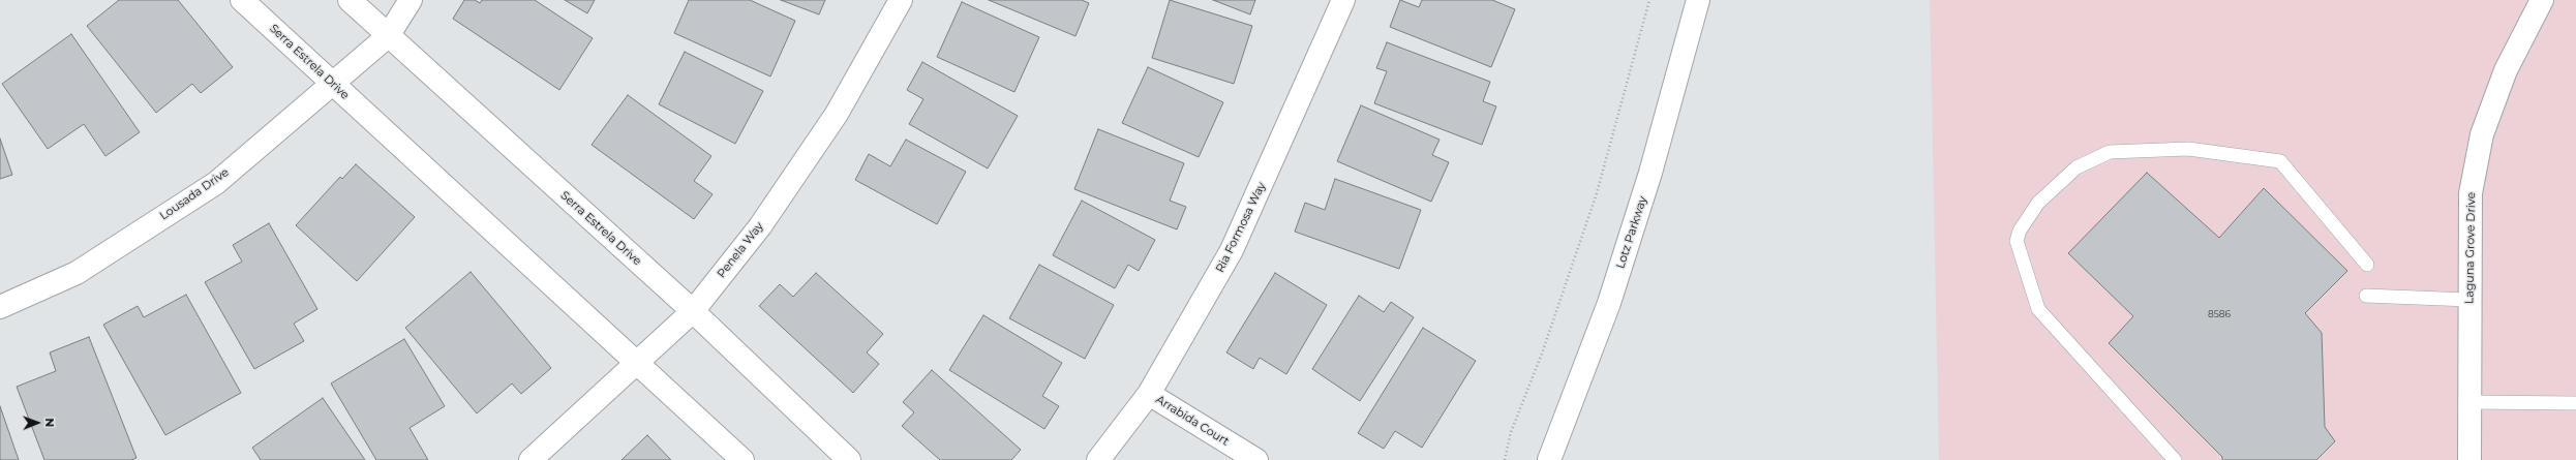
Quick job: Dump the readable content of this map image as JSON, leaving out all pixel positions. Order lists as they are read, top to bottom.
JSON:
{
  "streets": {
    "street": [
      "Serra Estrela Drive",
      "Lousada Drive",
      "Ria Formosa Way",
      "Lotz Parkway",
      "Laguna Grove Drive",
      "Penela Way",
      "Arrabida Court"
    ]
  },
  "crossings": [
    ["Serra Estrela Drive", "Lousada Drive"],
    ["Serra Estrela Drive", "Penela Way"],
    ["Ria Formosa Way", "Arrabida Court"]
  ],
  "house_numbers": ["8586"],
  "north": "right"
}
